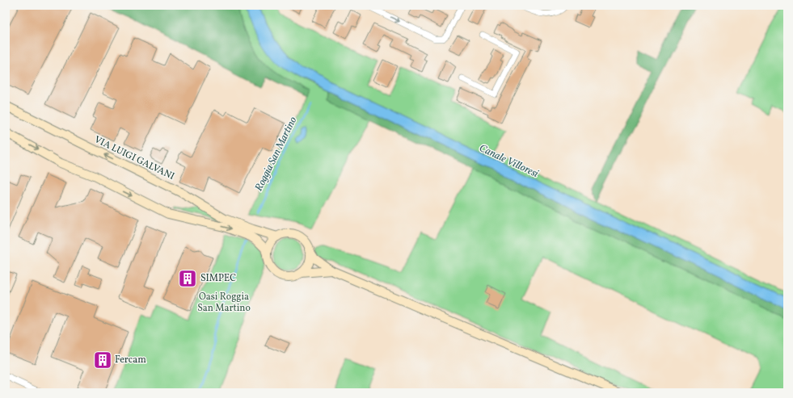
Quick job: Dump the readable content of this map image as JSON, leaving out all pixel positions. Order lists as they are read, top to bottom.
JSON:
{
  "streets": {
    "main road": ["VIA LUIGI GALVANI"]
  },
  "water": ["Roggia San Martino", "Canale Villoresi"],
  "parks": ["Oasi Roggia San Martino"],
  "places": {
    "building": ["SIMPEC", "Fercam"]
  }
}
